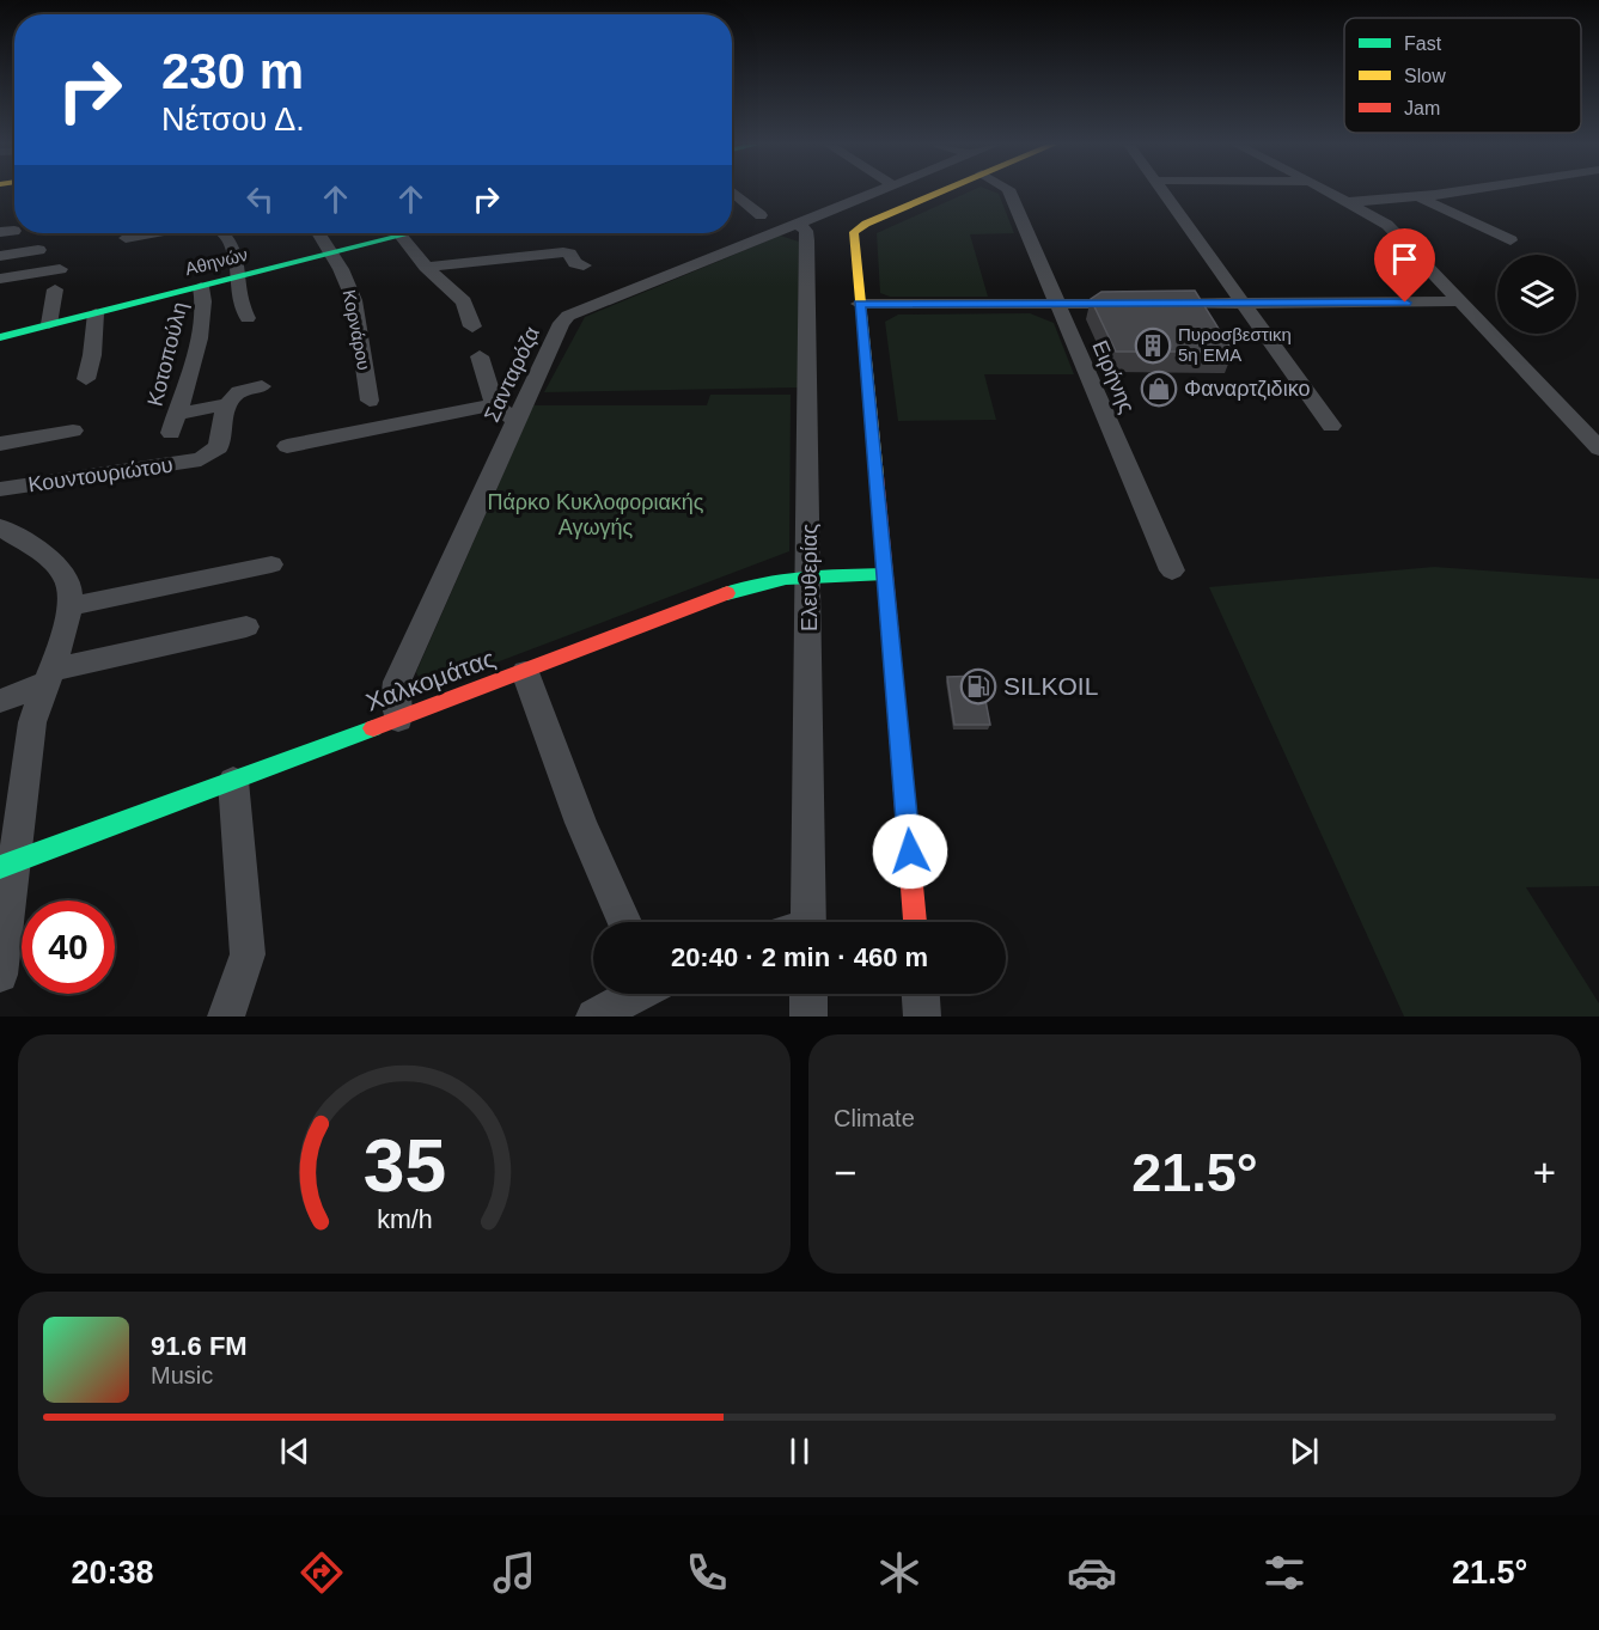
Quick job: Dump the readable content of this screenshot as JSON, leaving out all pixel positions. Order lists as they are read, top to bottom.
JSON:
{
  "streets": {
    "street": [
      "Αθηνών",
      "Κορνάρου",
      "Κοτοπούλη",
      "Σανταρόζα",
      "Ειρήνης",
      "Κουντουριώτου",
      "Ελευθερίας",
      "Χαλκομάτας"
    ]
  },
  "crossings": [
    ["Αθηνών", "Κορνάρου"],
    ["Αθηνών", "Κοτοπούλη"],
    ["Κοτοπούλη", "Κουντουριώτου"],
    ["Σανταρόζα", "Ελευθερίας"],
    ["Σανταρόζα", "Χαλκομάτας"],
    ["Ελευθερίας", "Χαλκομάτας"]
  ],
  "parks": ["Πάρκο Κυκλοφοριακής Αγωγής"],
  "places": {
    "building": ["Πυροσβεστικη 5η ΕΜΑ"],
    "shop": ["Φαναρτζιδικο"],
    "fuel station": ["SILKOIL"]
  },
  "legend": ["Fast", "Slow", "Jam"],
  "page": {
    "turn": ["230 m", "Νέτσου Δ."],
    "limit": "40",
    "trip": "20:40 · 2 min · 460 m",
    "tile": "Climate",
    "heat": ["−", "21.5°", "+"],
    "song": ["91.6 FM", "Music"],
    "tabs": ["20:38", "21.5°"],
    "gauge": ["35", "km/h"]
  }
}
